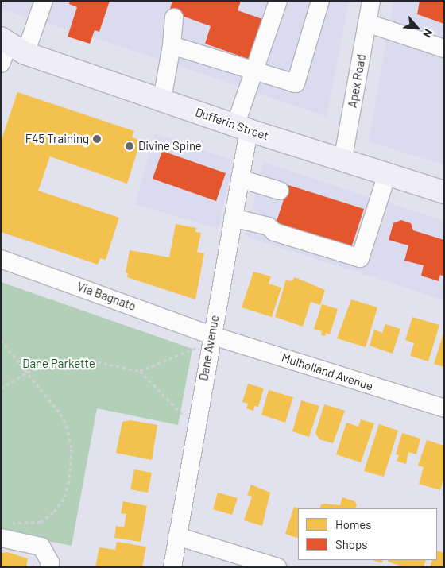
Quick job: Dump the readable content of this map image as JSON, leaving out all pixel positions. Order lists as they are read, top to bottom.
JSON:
{
  "streets": {
    "main road": ["Dufferin Street"],
    "street": [
      "Apex Road",
      "Via Bagnato",
      "Dane Avenue",
      "Mulholland Avenue"
    ]
  },
  "crossings": [
    ["Apex Road", "Dufferin Street"],
    ["Dufferin Street", "Dane Avenue"],
    ["Via Bagnato", "Dane Avenue"],
    ["Via Bagnato", "Mulholland Avenue"],
    ["Dane Avenue", "Mulholland Avenue"]
  ],
  "parks": ["Dane Parkette"],
  "places": ["F45 Training", "Divine Spine"],
  "legend": ["Homes", "Shops"],
  "north": "bottom right"
}
